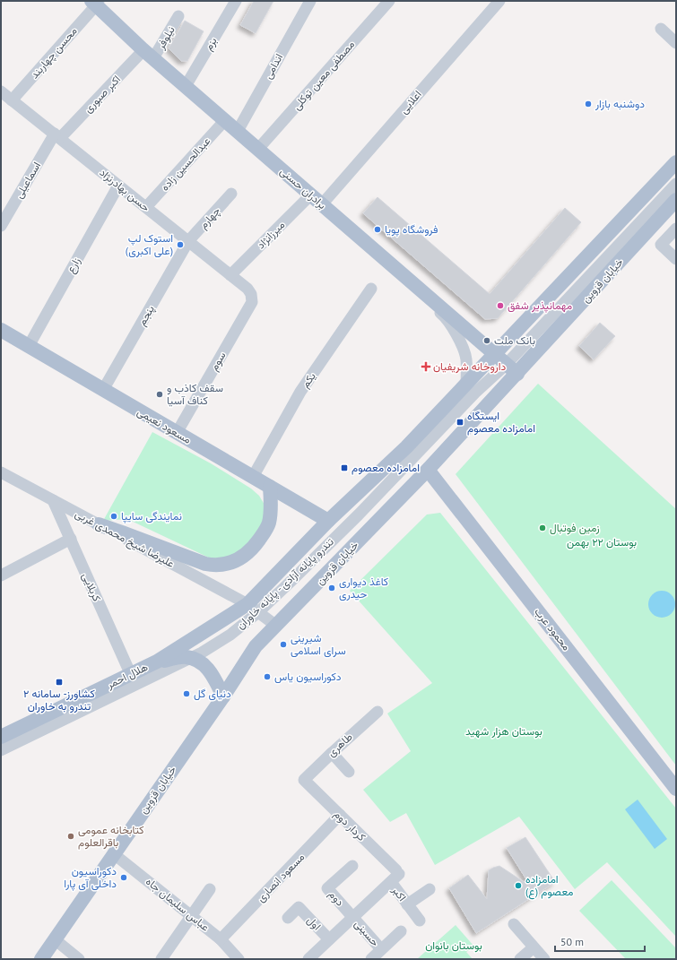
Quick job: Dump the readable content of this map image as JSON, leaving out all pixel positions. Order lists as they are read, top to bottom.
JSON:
{
  "streets": {
    "main road": [
      "برادران حسنی",
      "خیابان قزوین",
      "مسعود نعیمی",
      "محمود عرب",
      "هلال احمر"
    ],
    "street": [
      "نیلوفر",
      "بزم",
      "محسن چهاربند",
      "اندامی",
      "مصطفی معین توکلی",
      "اکبر صبوری",
      "اعلایی",
      "عبدالحسین زاده",
      "اسماعیلی",
      "حسن بهادرنژاد",
      "چهارم",
      "ميرزانژاد",
      "زارع",
      "پنجم",
      "سوم",
      "یکم",
      "علیرضا شیخ محمدی غربی",
      "تندرو پایانه آزادی - پایانه خاوران",
      "کربلایی",
      "طاهری",
      "کردار دوم",
      "مسعود انصاری",
      "اکبر",
      "دوم",
      "عباس سلیمان جاه",
      "اول",
      "حسینی"
    ]
  },
  "crossings": [
    ["نیلوفر", "اکبر صبوری"],
    ["نیلوفر", "برادران حسنی"],
    ["بزم", "برادران حسنی"],
    ["محسن چهاربند", "برادران حسنی"],
    ["محسن چهاربند", "حسن بهادرنژاد"],
    ["اندامی", "برادران حسنی"],
    ["مصطفی معین توکلی", "برادران حسنی"],
    ["اکبر صبوری", "اسماعیلی"],
    ["اکبر صبوری", "برادران حسنی"],
    ["اکبر صبوری", "حسن بهادرنژاد"],
    ["اعلایی", "برادران حسنی"],
    ["عبدالحسین زاده", "برادران حسنی"],
    ["عبدالحسین زاده", "حسن بهادرنژاد"],
    ["اسماعیلی", "حسن بهادرنژاد"],
    ["برادران حسنی", "ميرزانژاد"],
    ["برادران حسنی", "خیابان قزوین"],
    ["برادران حسنی", "تندرو پایانه آزادی - پایانه خاوران"],
    ["حسن بهادرنژاد", "چهارم"],
    ["حسن بهادرنژاد", "ميرزانژاد"],
    ["حسن بهادرنژاد", "زارع"],
    ["حسن بهادرنژاد", "پنجم"],
    ["حسن بهادرنژاد", "سوم"],
    ["چهارم", "پنجم"],
    ["زارع", "مسعود نعیمی"],
    ["خیابان قزوین", "علیرضا شیخ محمدی غربی"],
    ["خیابان قزوین", "تندرو پایانه آزادی - پایانه خاوران"],
    ["خیابان قزوین", "محمود عرب"],
    ["خیابان قزوین", "عباس سلیمان جاه"],
    ["پنجم", "مسعود نعیمی"],
    ["سوم", "مسعود نعیمی"],
    ["یکم", "مسعود نعیمی"],
    ["علیرضا شیخ محمدی غربی", "تندرو پایانه آزادی - پایانه خاوران"],
    ["علیرضا شیخ محمدی غربی", "کربلایی"],
    ["علیرضا شیخ محمدی غربی", "هلال احمر"],
    ["تندرو پایانه آزادی - پایانه خاوران", "هلال احمر"],
    ["کربلایی", "هلال احمر"],
    ["طاهری", "کردار دوم"],
    ["کردار دوم", "مسعود انصاری"],
    ["کردار دوم", "اکبر"],
    ["کردار دوم", "دوم"],
    ["کردار دوم", "اول"],
    ["کردار دوم", "حسینی"],
    ["مسعود انصاری", "عباس سلیمان جاه"],
    ["دوم", "حسینی"]
  ],
  "parks": ["بوستان ۲۲ بهمن", "بوستان هزار شهید", "بوستان بانوان"],
  "places": {
    "other": [
      "دوشنبه بازار",
      "فروشگاه پویا",
      "استوک لپ (علی اکبری)",
      "مهمانپذیر شفق",
      "بانک ملت",
      "سقف کاذب و کناف آسیا",
      "نمایندگی سایپا",
      "زمین فوتبال",
      "کاغذ دیواری حیدری",
      "شیرینی سرای اسلامی",
      "دکوراسیون یاس",
      "دنیای گل",
      "کتابخانه عمومی باقرالعلوم",
      "دکوراسیون داخلی آی پارا",
      "امامزاده معصوم (ع)"
    ],
    "health": ["داروخانه شریفیان"],
    "transit": ["ایستگاه امامزاده معصوم", "امامزاده معصوم", "کشاورز- سامانه ۲ تندرو به خاوران"]
  },
  "scale_bar": "50 m"
}
